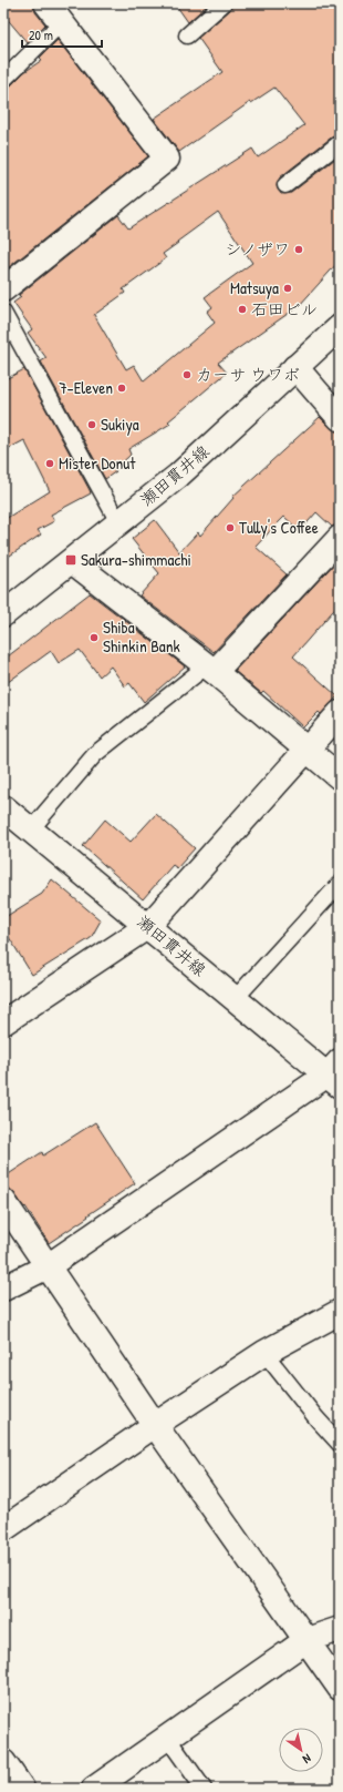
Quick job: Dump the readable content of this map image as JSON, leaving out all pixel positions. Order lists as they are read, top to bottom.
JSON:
{
  "streets": {
    "street": ["瀬田貫井線"]
  },
  "places": {
    "other": [
      "シノザワ",
      "Matsuya",
      "石田ビル",
      "カーサ ウワボ",
      "7-Eleven",
      "Sukiya",
      "Mister Donut",
      "Tully's Coffee",
      "Shiba Shinkin Bank"
    ],
    "transit": ["Sakura-shimmachi"]
  },
  "scale_bar": "20 m",
  "north": "bottom right"
}
